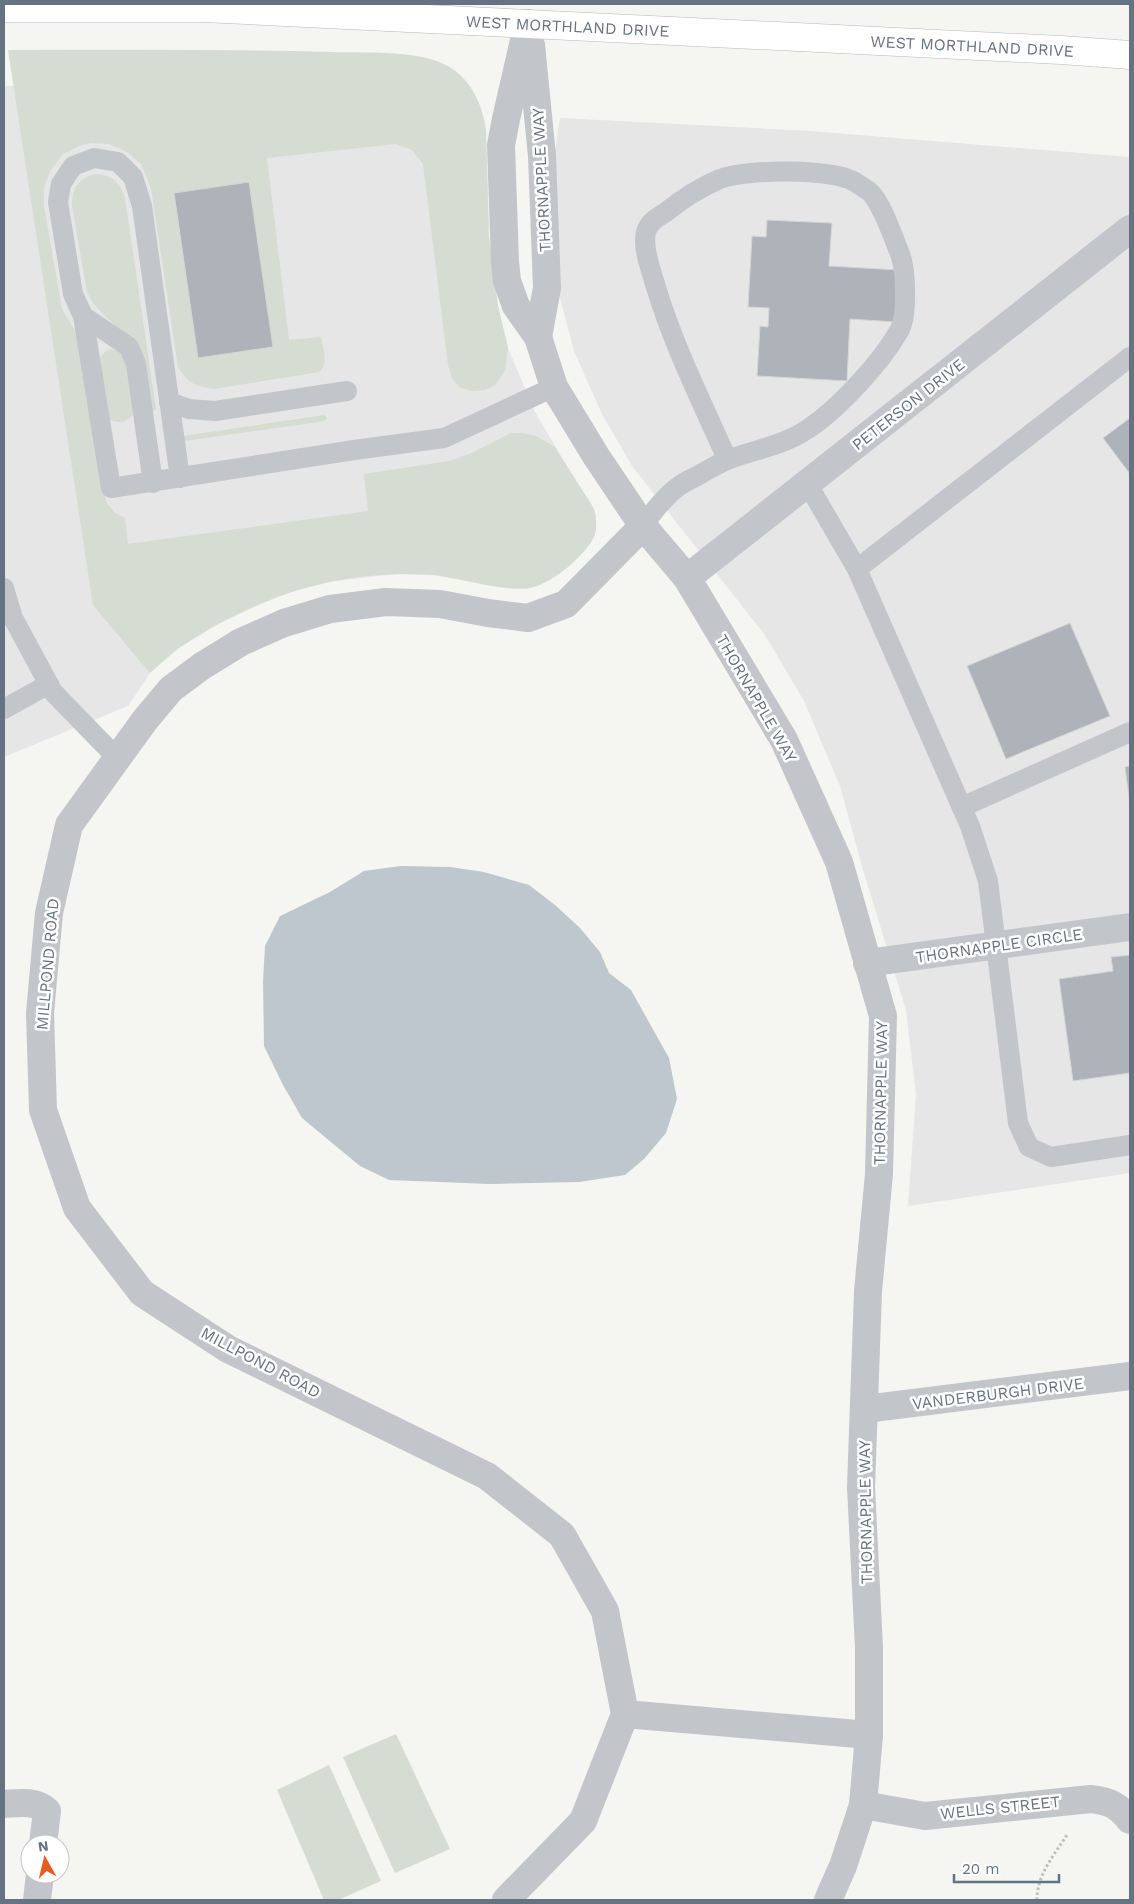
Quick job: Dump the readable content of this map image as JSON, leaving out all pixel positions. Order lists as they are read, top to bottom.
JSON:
{
  "streets": {
    "highway": ["WEST MORTHLAND DRIVE"],
    "street": [
      "THORNAPPLE WAY",
      "PETERSON DRIVE",
      "THORNAPPLE CIRCLE",
      "MILLPOND ROAD",
      "VANDERBURGH DRIVE",
      "WELLS STREET"
    ]
  },
  "crossings": [
    ["WEST MORTHLAND DRIVE", "THORNAPPLE WAY"],
    ["THORNAPPLE WAY", "PETERSON DRIVE"],
    ["THORNAPPLE WAY", "THORNAPPLE CIRCLE"],
    ["THORNAPPLE WAY", "MILLPOND ROAD"],
    ["THORNAPPLE WAY", "VANDERBURGH DRIVE"],
    ["THORNAPPLE WAY", "WELLS STREET"]
  ],
  "scale_bar": "20 m",
  "north": "top"
}
